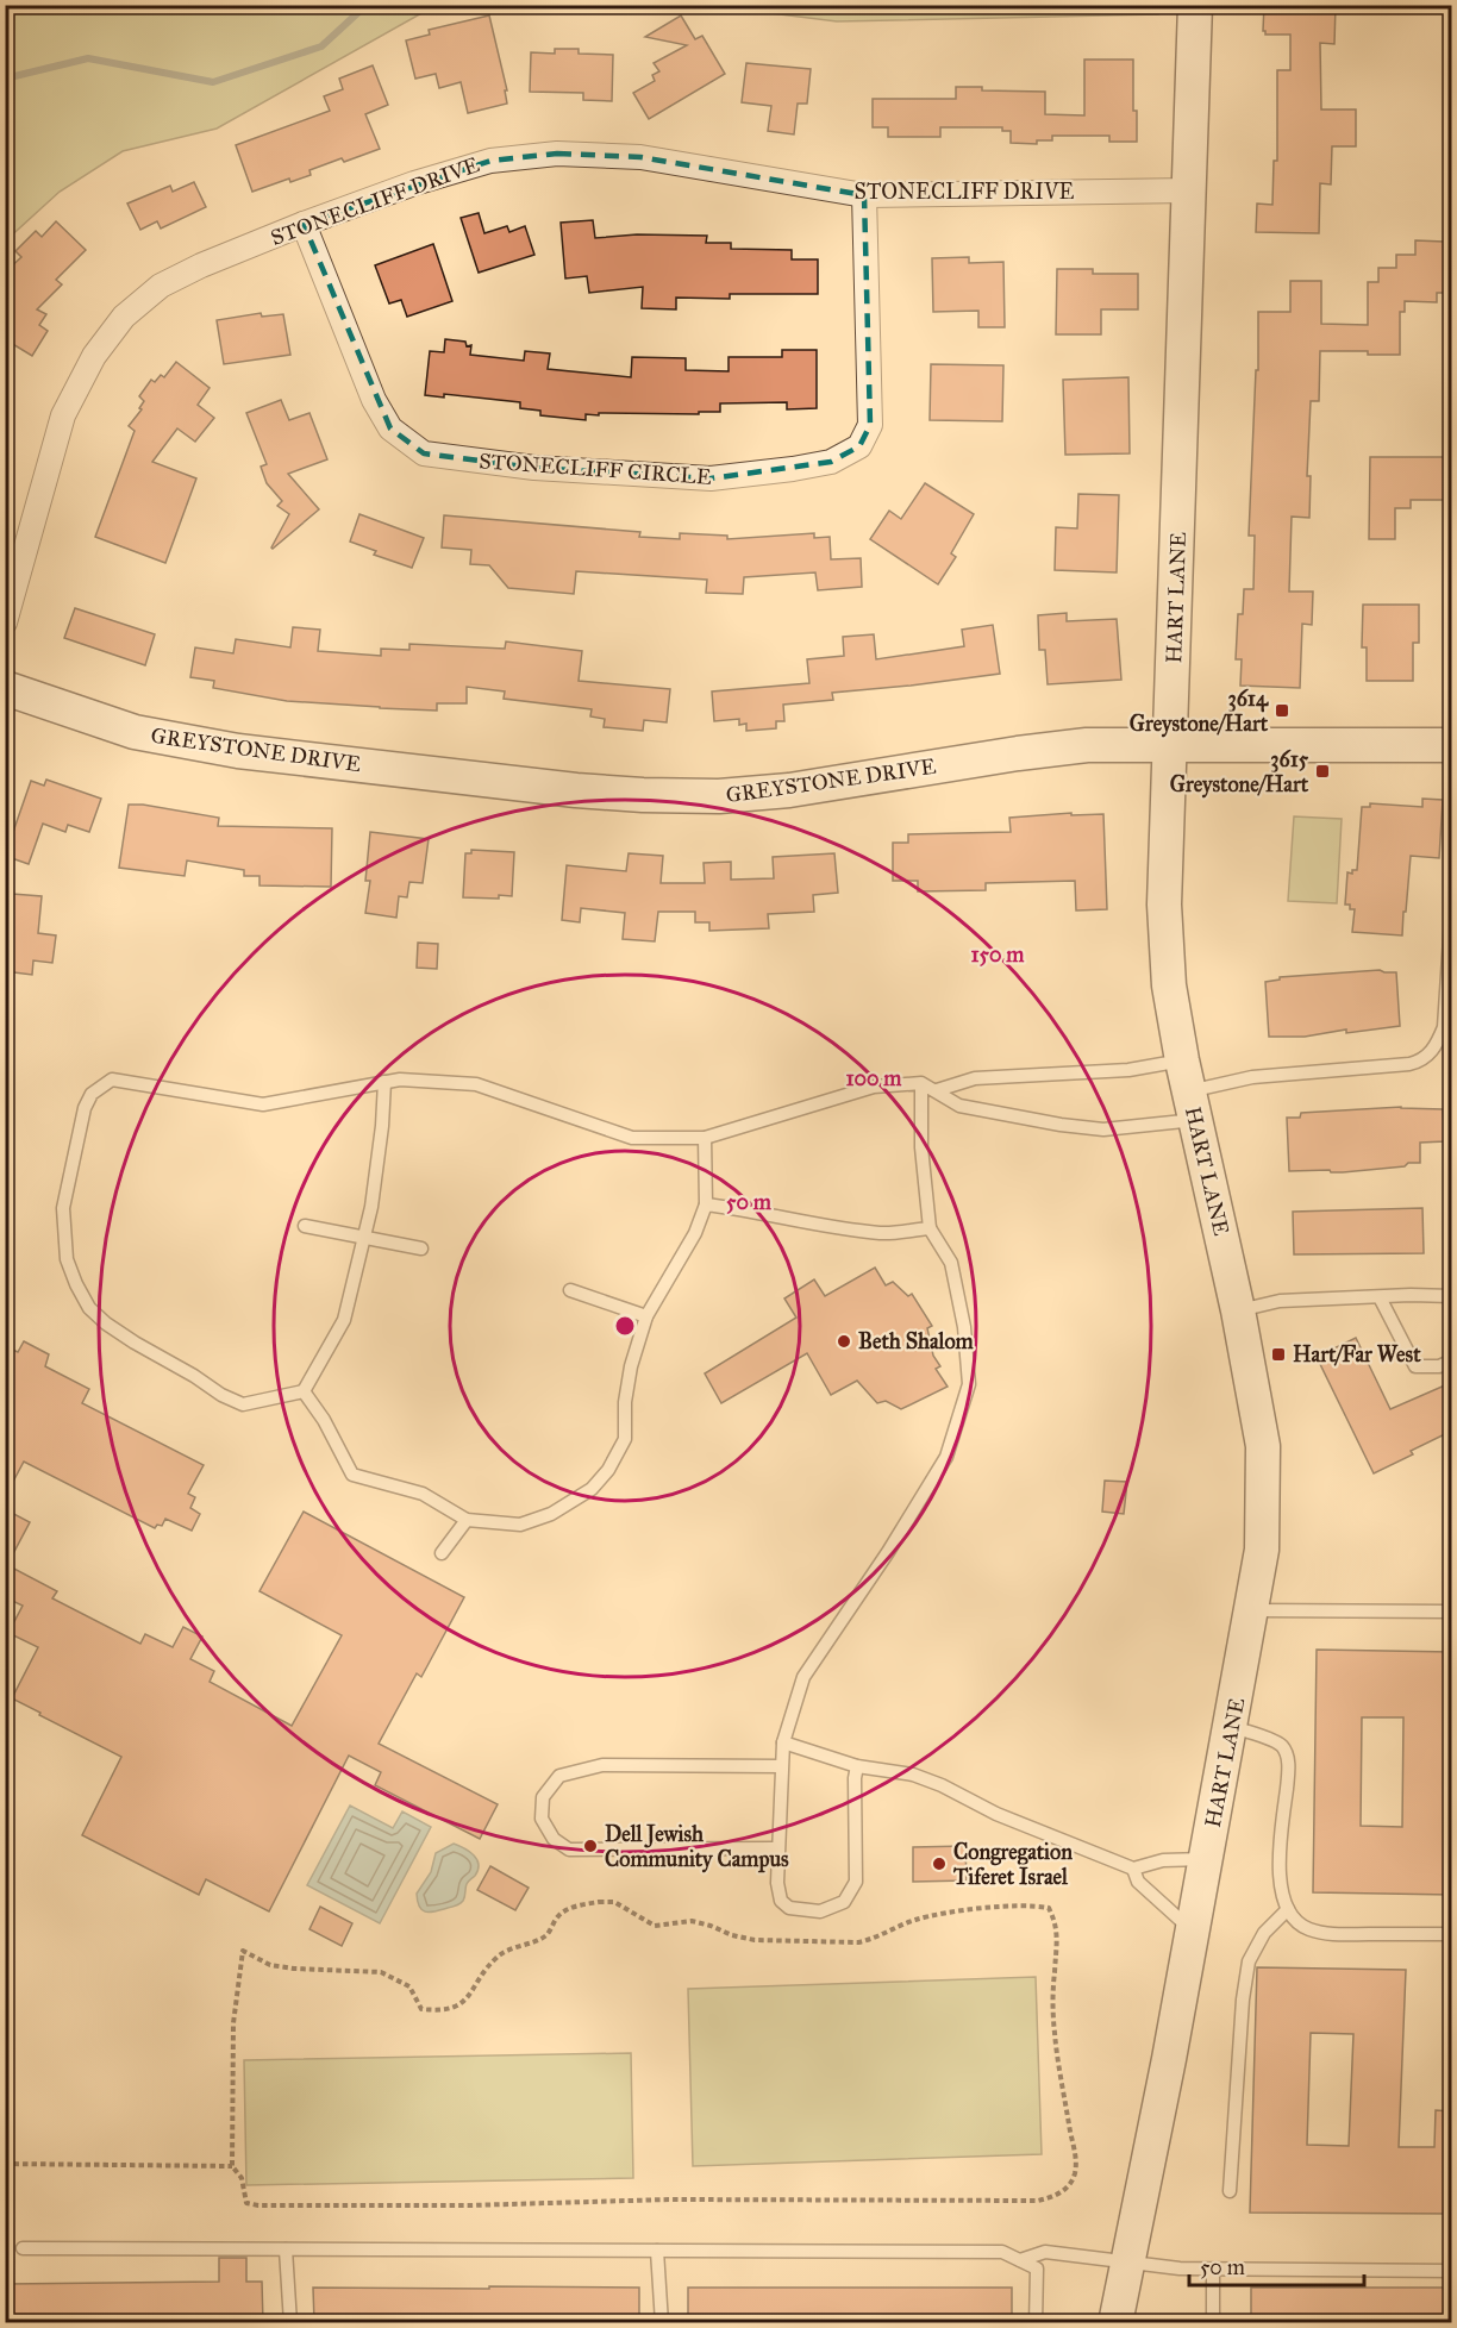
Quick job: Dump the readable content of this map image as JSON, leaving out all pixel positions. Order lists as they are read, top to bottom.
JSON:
{
  "streets": {
    "street": [
      "STONECLIFF DRIVE",
      "STONECLIFF CIRCLE",
      "HART LANE",
      "GREYSTONE DRIVE"
    ]
  },
  "crossings": [
    ["STONECLIFF DRIVE", "STONECLIFF CIRCLE"],
    ["STONECLIFF DRIVE", "HART LANE"],
    ["HART LANE", "GREYSTONE DRIVE"]
  ],
  "places": {
    "transit": ["3614 Greystone/Hart", "3615 Greystone/Hart", "Hart/Far West"],
    "other": ["Beth Shalom", "Dell Jewish Community Campus", "Congregation Tiferet Israel"]
  },
  "scale_bar": "50 m",
  "rings": ["150 m", "100 m", "50 m"]
}
